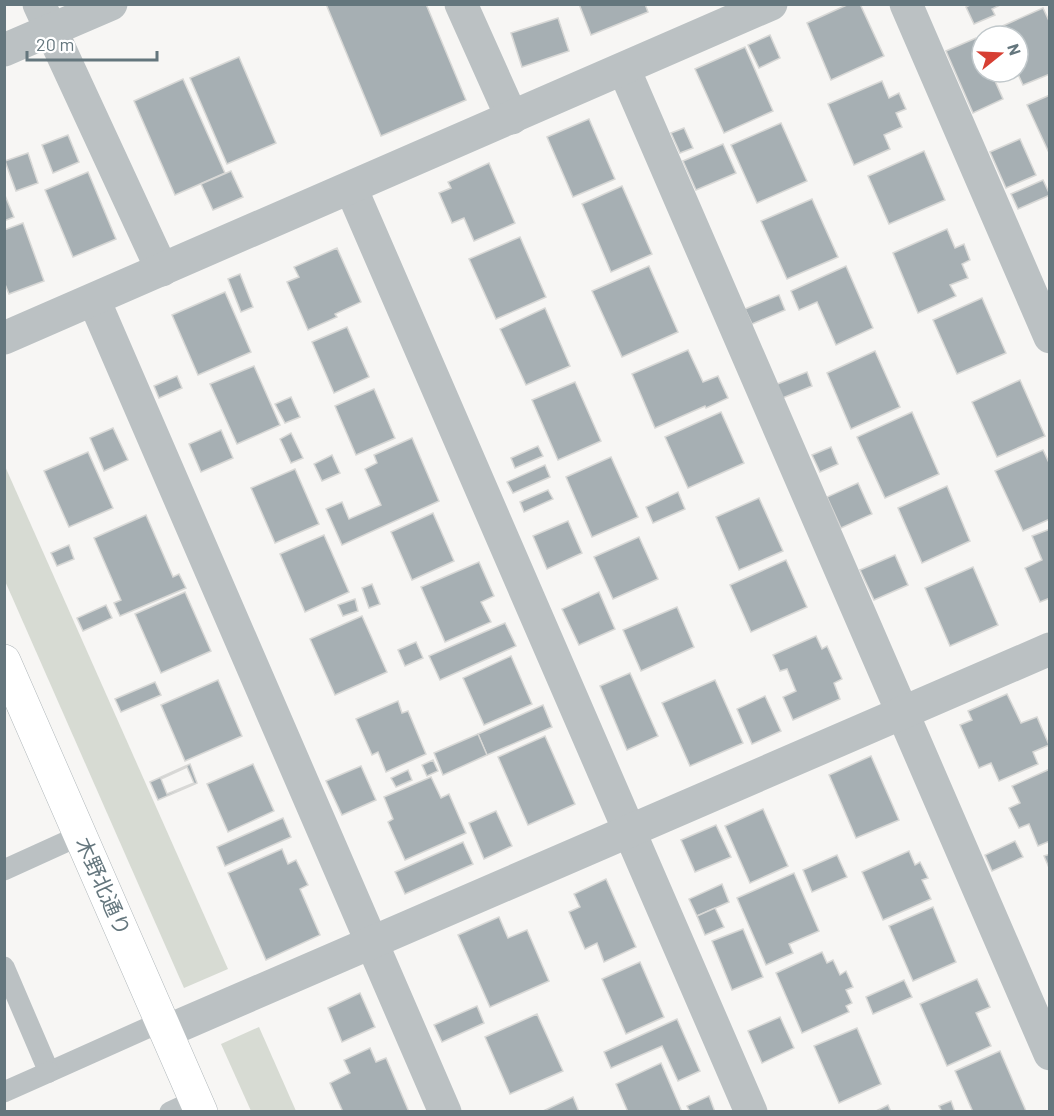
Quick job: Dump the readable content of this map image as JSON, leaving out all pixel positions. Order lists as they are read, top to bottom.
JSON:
{
  "streets": {
    "street": ["木野北通り"]
  },
  "scale_bar": "20 m",
  "north": "right"
}
